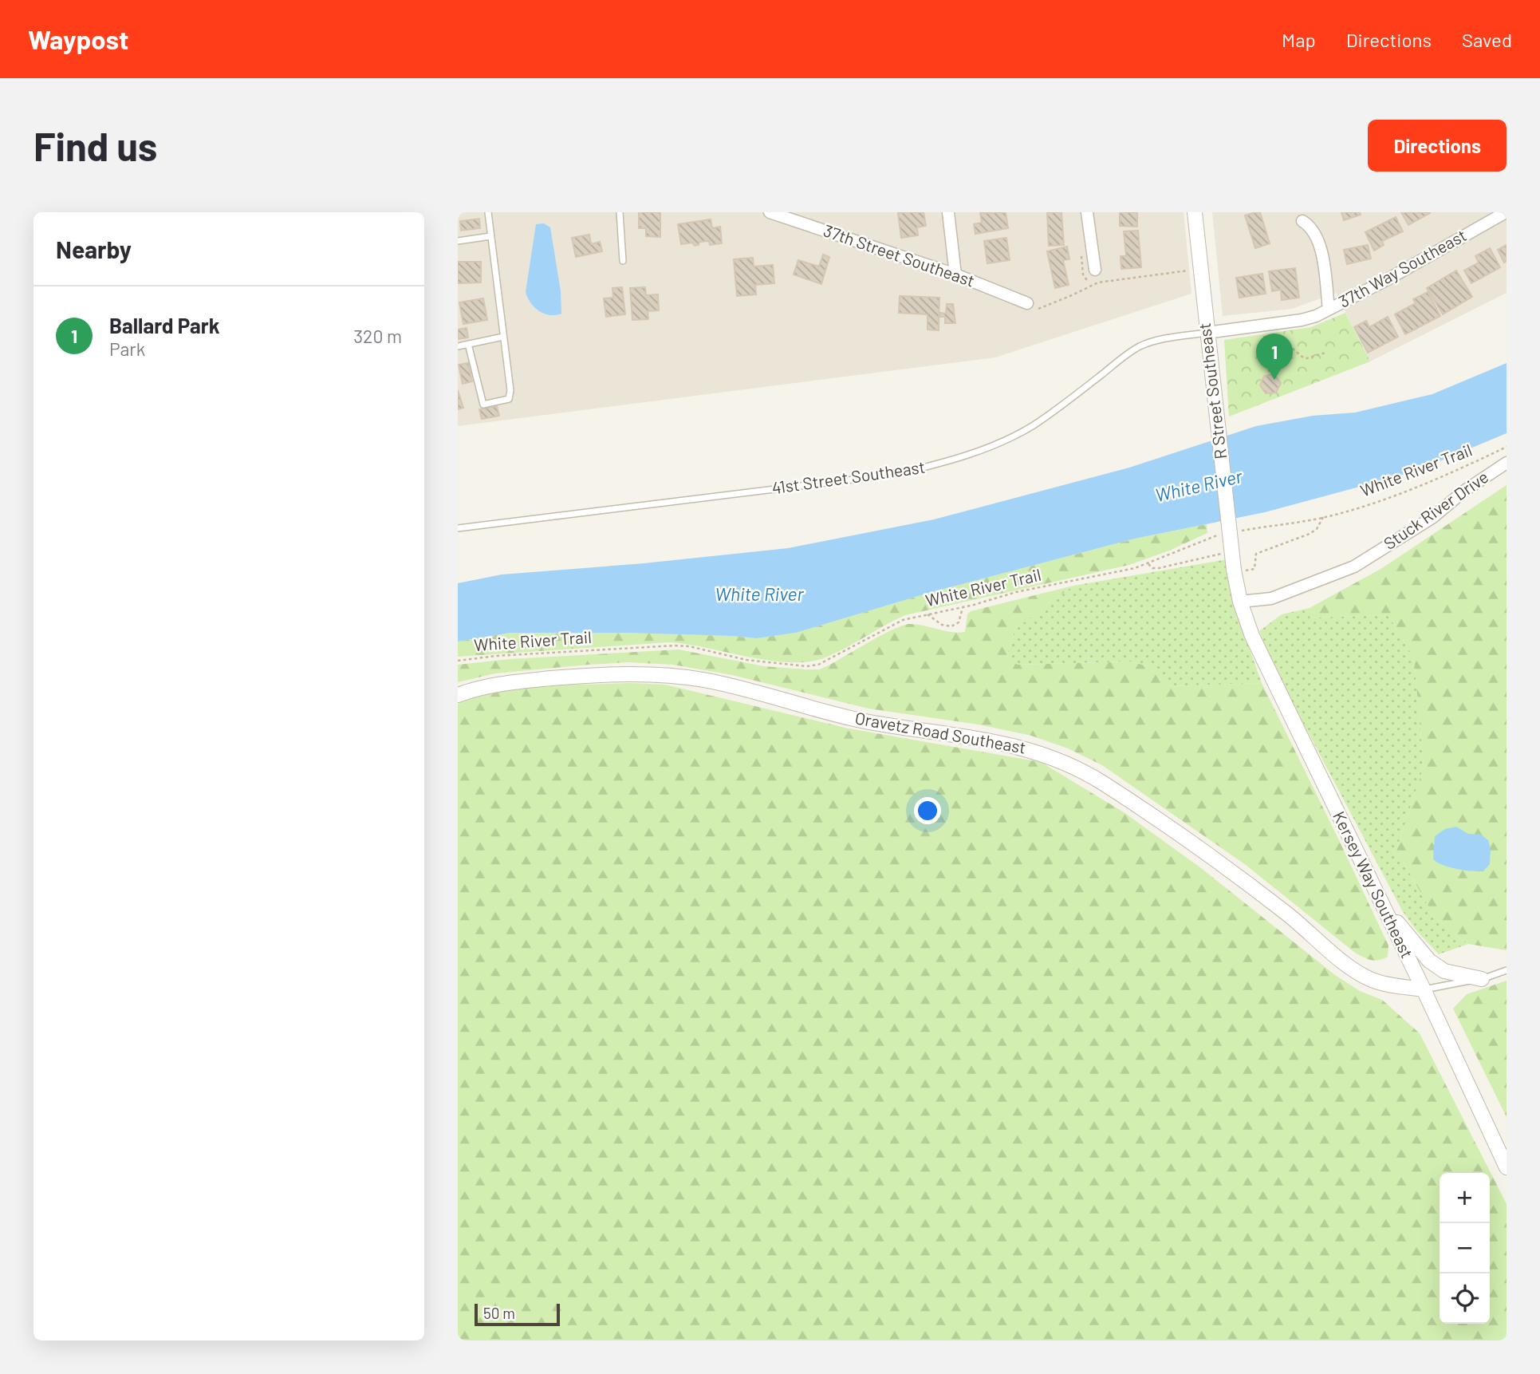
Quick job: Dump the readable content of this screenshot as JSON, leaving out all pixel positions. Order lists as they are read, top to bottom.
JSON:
{
  "streets": {
    "street": [
      "37th Street Southeast",
      "37th Way Southeast",
      "R Street Southeast",
      "Stuck River Drive",
      "Oravetz Road Southeast",
      "Kersey Way Southeast"
    ],
    "lane": ["41st Street Southeast"],
    "path": ["White River Trail"]
  },
  "crossings": [
    ["R Street Southeast", "41st Street Southeast"],
    ["R Street Southeast", "Stuck River Drive"],
    ["R Street Southeast", "Kersey Way Southeast"],
    ["Stuck River Drive", "Kersey Way Southeast"],
    ["Oravetz Road Southeast", "Kersey Way Southeast"]
  ],
  "water": ["White River"],
  "scale_bar": "50 m",
  "page": {
    "header": "Waypost",
    "nav": ["Map", "Directions", "Saved"],
    "buttons": "Directions",
    "title": "Find us",
    "heading": "Nearby",
    "list": [
      {
        "mark": "1",
        "name": "Ballard Park",
        "note": "Park",
        "value": "320 m"
      }
    ],
    "pins": "1",
    "map_buttons": ["+", "−"],
    "scale": "50 m"
  }
}
